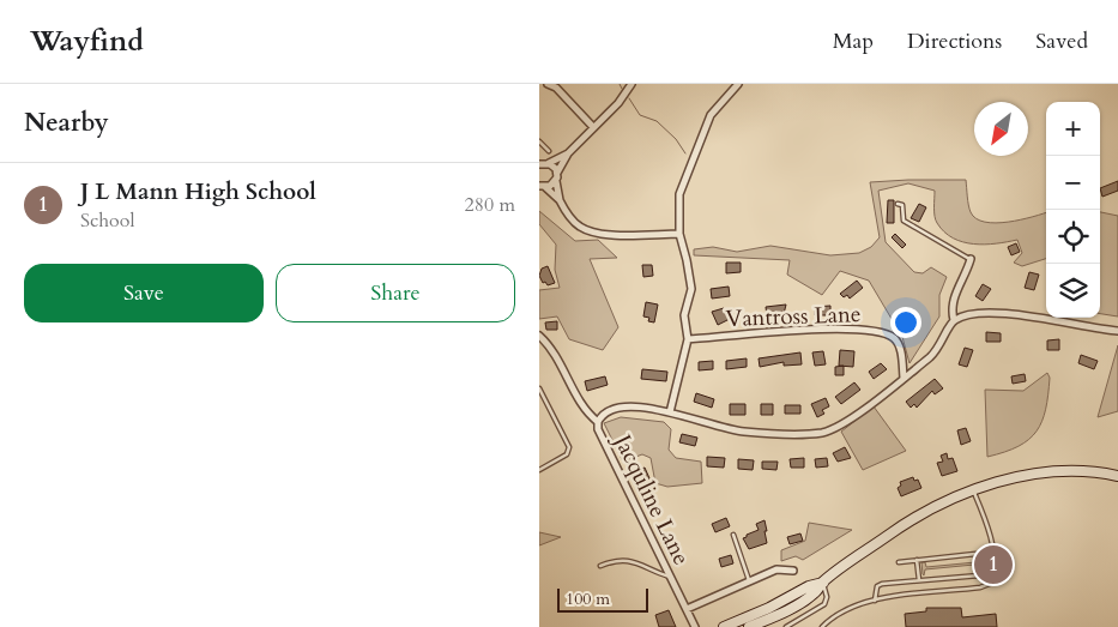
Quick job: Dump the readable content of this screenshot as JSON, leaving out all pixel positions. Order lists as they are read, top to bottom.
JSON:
{
  "streets": {
    "street": ["Vantross Lane", "Jacquline Lane"]
  },
  "crossings": [
    ["Vantross Lane", "Jacquline Lane"]
  ],
  "scale_bar": "100 m",
  "north": "bottom left",
  "page": {
    "header": "Wayfind",
    "nav": ["Map", "Directions", "Saved"],
    "heading": "Nearby",
    "map_buttons": ["+", "−"],
    "list": [
      {
        "mark": "1",
        "name": "J L Mann High School",
        "note": "School",
        "value": "280 m"
      }
    ],
    "buttons": ["Save", "Share"],
    "pins": "1",
    "scale": "100 m"
  }
}
